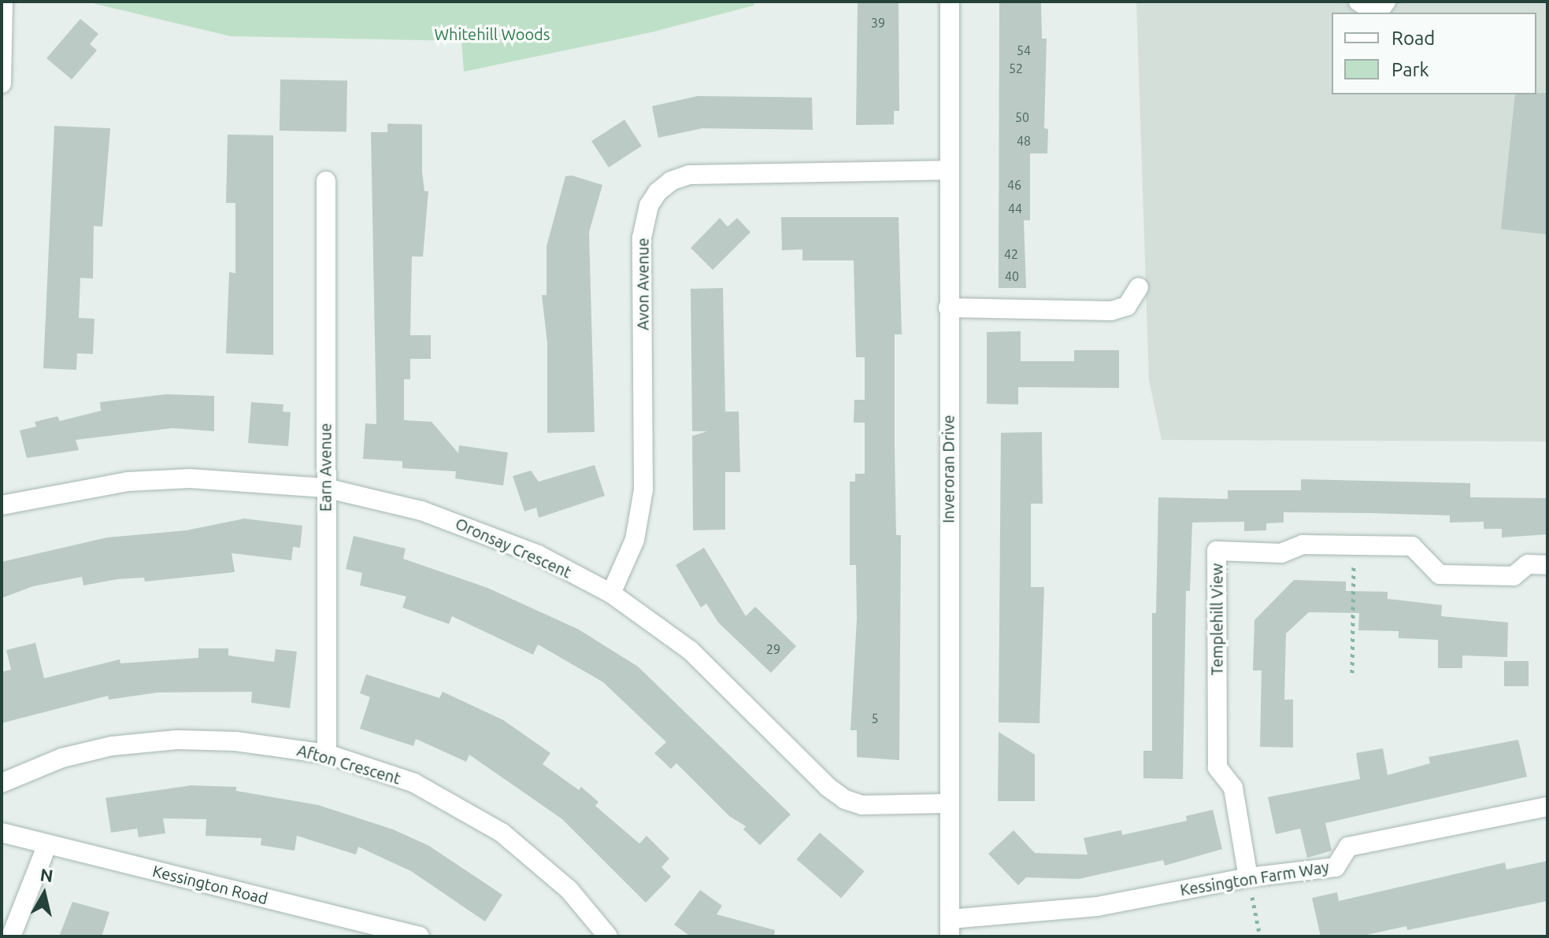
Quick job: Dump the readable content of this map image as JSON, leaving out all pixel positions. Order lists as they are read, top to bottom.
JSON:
{
  "streets": {
    "street": [
      "Avon Avenue",
      "Earn Avenue",
      "Inveroran Drive",
      "Oronsay Crescent",
      "Templehill View",
      "Afton Crescent",
      "Kessington Farm Way",
      "Kessington Road"
    ]
  },
  "crossings": [
    ["Avon Avenue", "Inveroran Drive"],
    ["Avon Avenue", "Oronsay Crescent"],
    ["Earn Avenue", "Oronsay Crescent"],
    ["Earn Avenue", "Afton Crescent"],
    ["Inveroran Drive", "Oronsay Crescent"],
    ["Inveroran Drive", "Kessington Farm Way"],
    ["Templehill View", "Kessington Farm Way"]
  ],
  "parks": ["Whitehill Woods"],
  "house_numbers": [
    "39",
    "54",
    "52",
    "50",
    "48",
    "46",
    "44",
    "42",
    "40",
    "29",
    "5"
  ],
  "legend": ["Road", "Park"],
  "north": "top"
}
